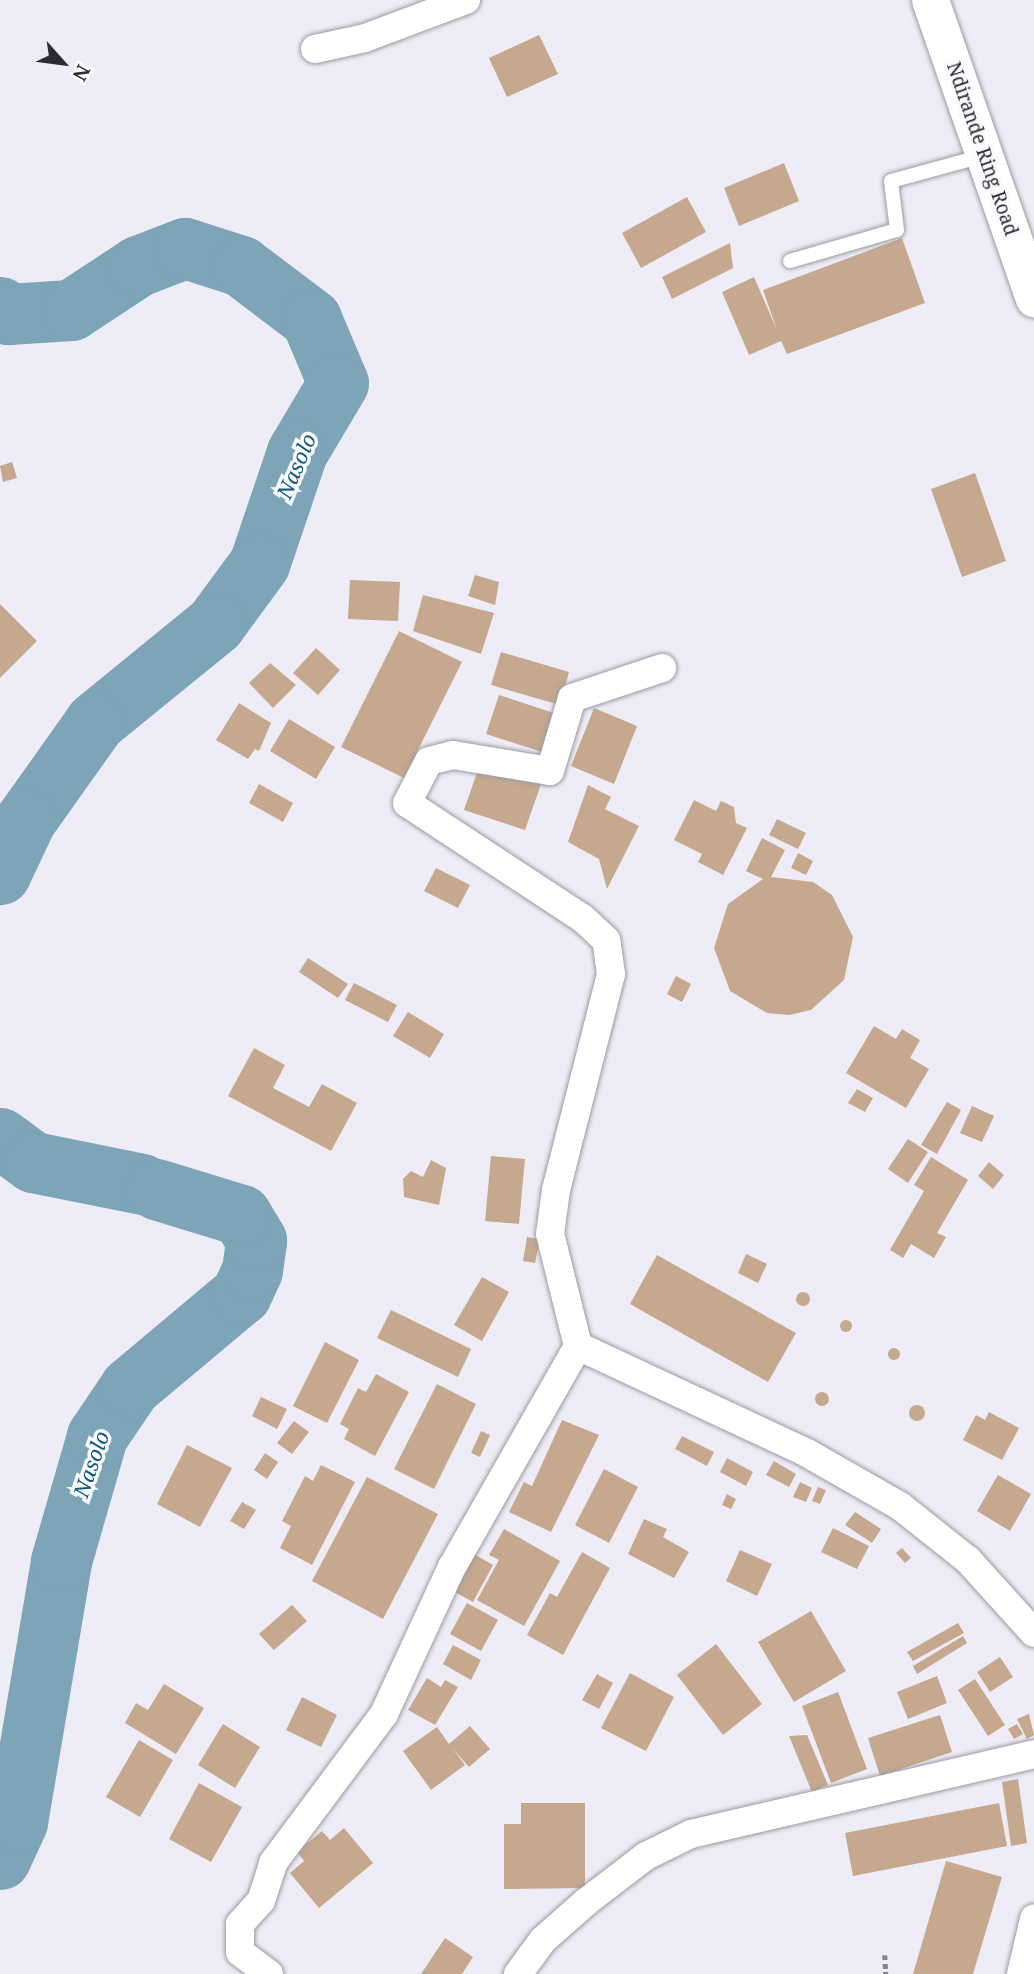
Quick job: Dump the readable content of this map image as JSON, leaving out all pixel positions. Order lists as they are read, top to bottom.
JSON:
{
  "streets": {
    "street": ["Ndirande Ring Road"]
  },
  "water": ["Nasolo"],
  "north": "bottom right"
}
